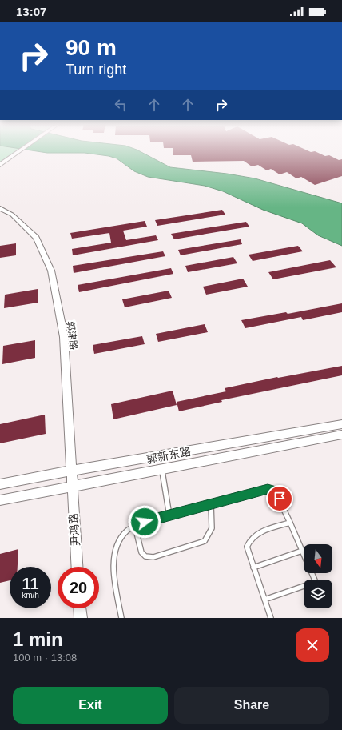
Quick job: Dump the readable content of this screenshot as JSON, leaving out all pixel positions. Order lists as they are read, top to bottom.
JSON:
{
  "streets": {
    "street": ["郭津路", "郭新东路", "尹鸿路"]
  },
  "crossings": [
    ["郭津路", "郭新东路"],
    ["郭津路", "尹鸿路"],
    ["郭新东路", "尹鸿路"]
  ],
  "north": "bottom",
  "page": {
    "status": "13:07",
    "turn": ["90 m", "Turn right"],
    "speed": "11 km/h",
    "limit": "20",
    "heading": ["1 min", "100 m · 13:08"],
    "buttons": ["Exit", "Share"]
  }
}
